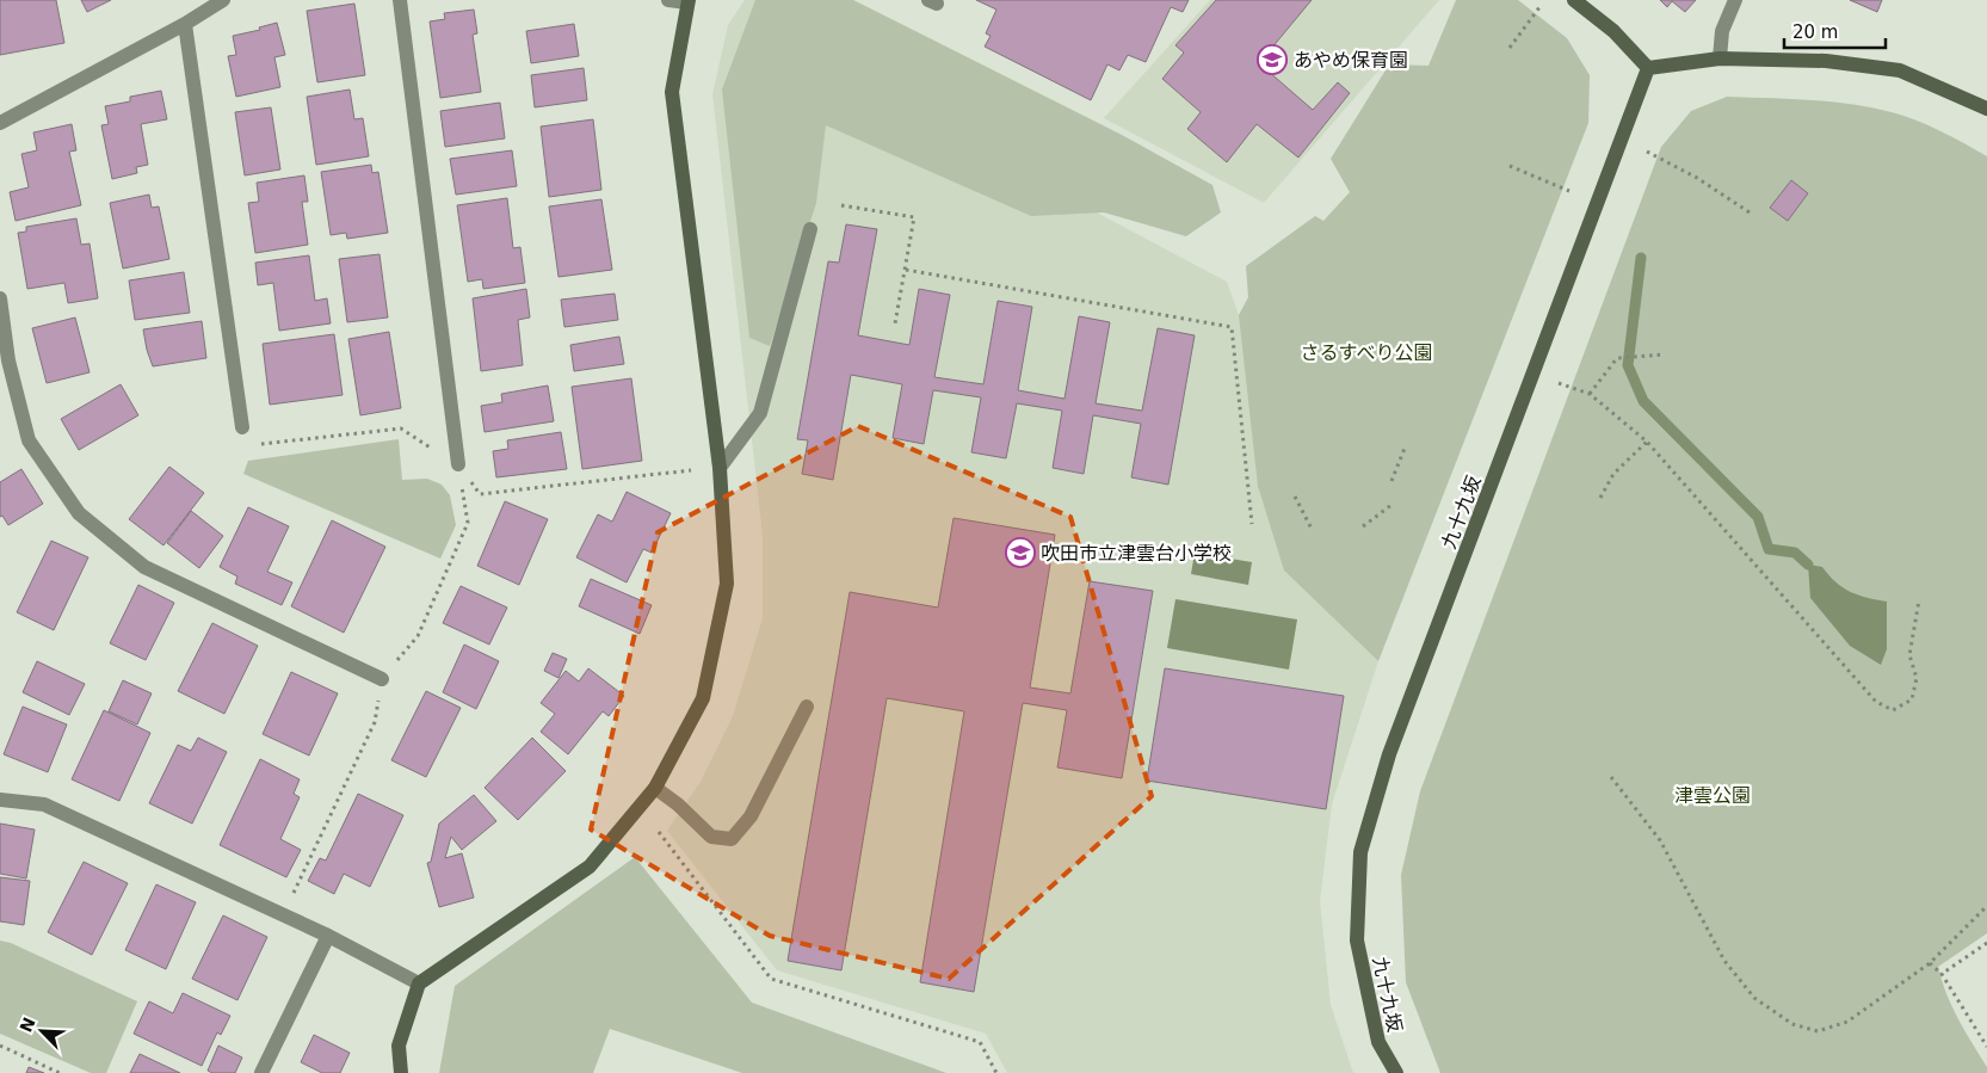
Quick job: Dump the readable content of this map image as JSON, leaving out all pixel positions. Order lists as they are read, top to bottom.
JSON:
{
  "streets": {
    "street": ["九十九坂"]
  },
  "parks": ["さるすべり公園", "津雲公園"],
  "places": {
    "school or university": ["あやめ保育園", "吹田市立津雲台小学校"]
  },
  "scale_bar": "20 m",
  "north": "top left"
}
